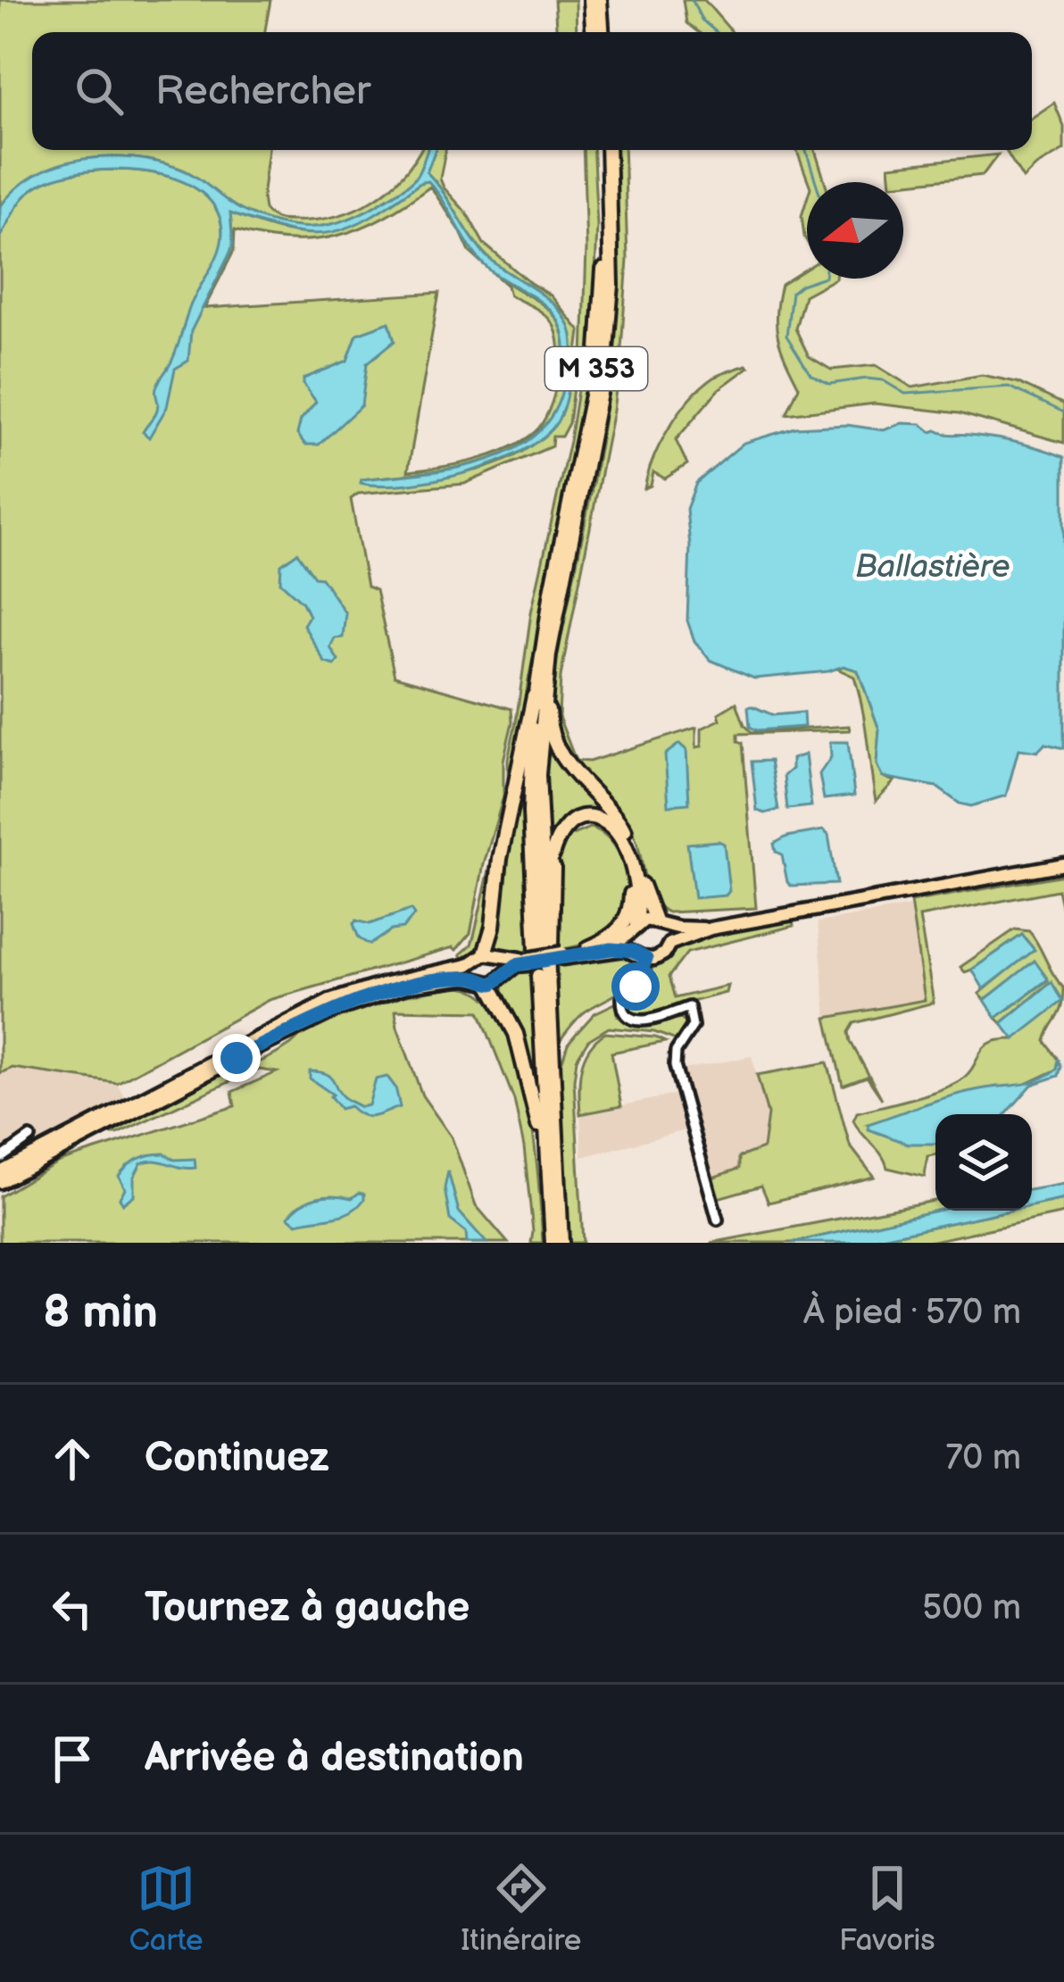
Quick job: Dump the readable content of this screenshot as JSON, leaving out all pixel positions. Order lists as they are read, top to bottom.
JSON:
{
  "streets": {
    "highway": ["M 353"]
  },
  "water": ["Ballastière"],
  "north": "left",
  "page": {
    "search": "Rechercher",
    "heading": ["8 min", "À pied · 570 m"],
    "list": [
      ["Continuez", "70 m"],
      ["Tournez à gauche", "500 m"],
      "Arrivée à destination"
    ],
    "nav": ["Carte", "Itinéraire", "Favoris"]
  }
}
